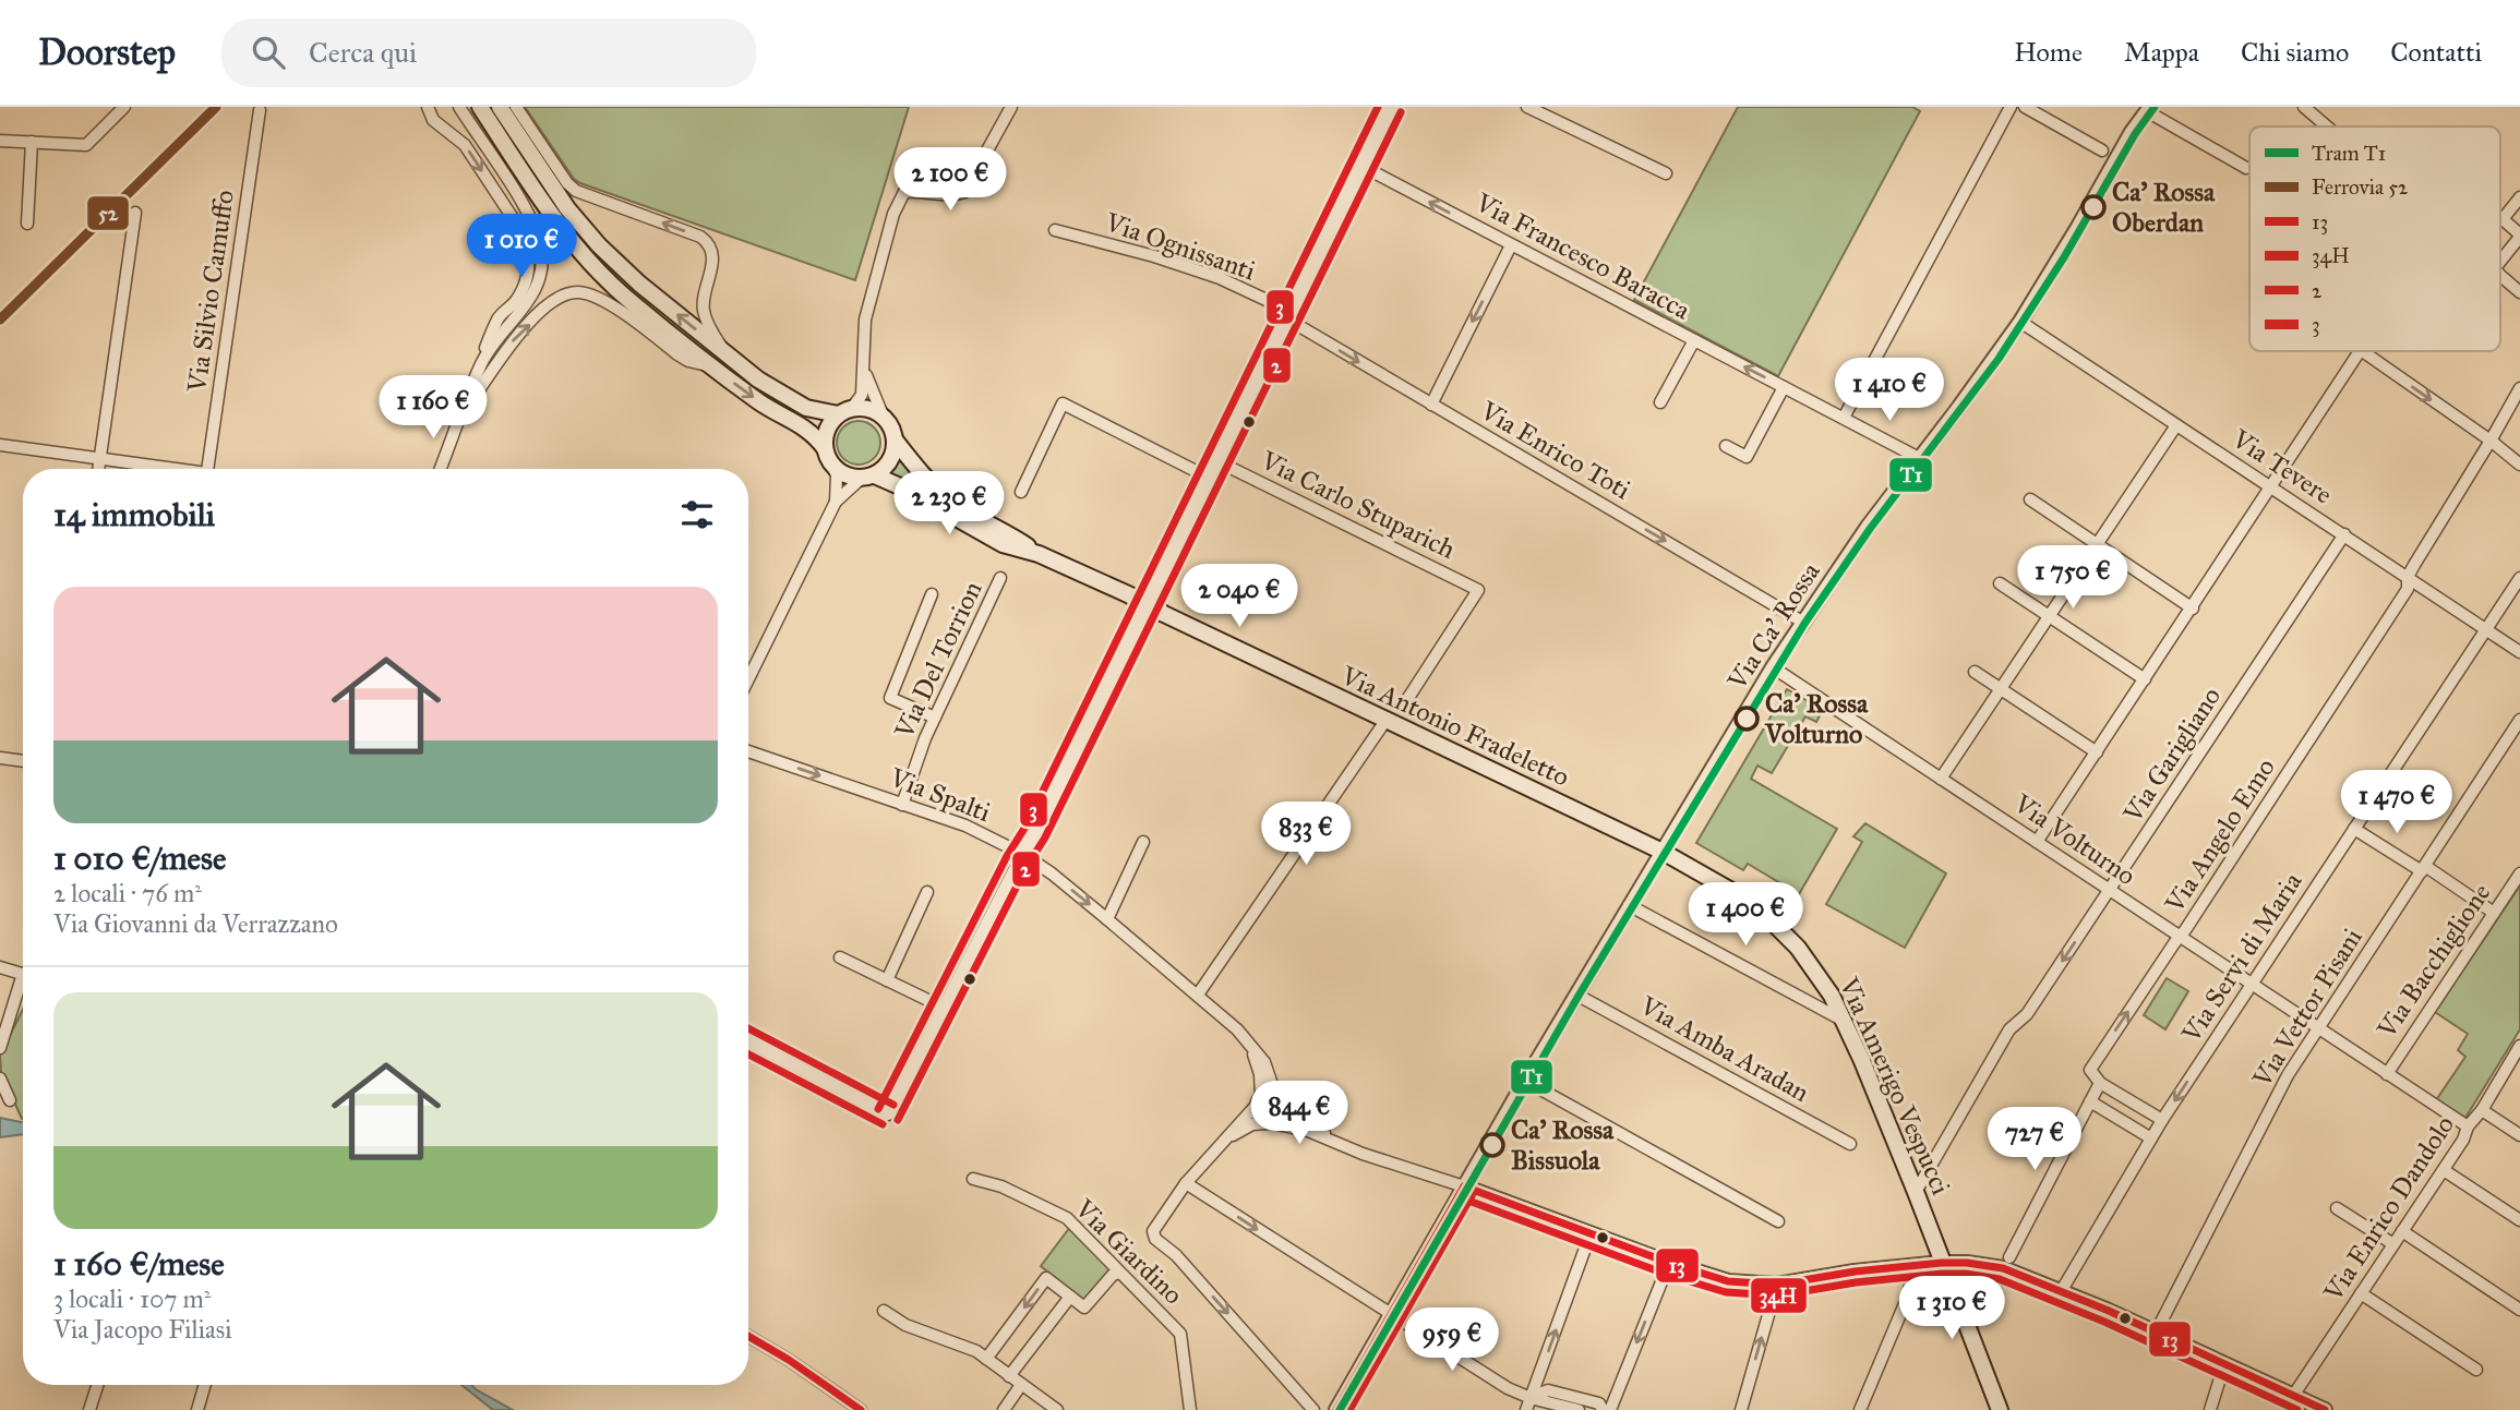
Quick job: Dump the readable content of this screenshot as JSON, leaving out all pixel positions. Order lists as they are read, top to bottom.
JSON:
{
  "streets": {
    "main road": ["Via Antonio Fradeletto", "Via Amerigo Vespucci"],
    "street": [
      "Via Ognissanti",
      "Via Francesco Baracca",
      "Via Silvio Camuffo",
      "Via Enrico Toti",
      "Via Tevere",
      "Via Carlo Stuparich",
      "Via Ca' Rossa",
      "Via Del Torrion",
      "Via Garigliano",
      "Via Spalti",
      "Via Angelo Emo",
      "Via Volturno",
      "Via Servi di Maria",
      "Via Bacchiglione",
      "Via Vettor Pisani",
      "Via Amba Aradan",
      "Via Enrico Dandolo",
      "Via Giardino"
    ]
  },
  "crossings": [
    ["Via Ognissanti", "Via Enrico Toti"],
    ["Via Francesco Baracca", "Via Ca' Rossa"],
    ["Via Enrico Toti", "Via Ca' Rossa"],
    ["Via Tevere", "Via Ca' Rossa"],
    ["Via Tevere", "Via Garigliano"],
    ["Via Tevere", "Via Angelo Emo"],
    ["Via Tevere", "Via Servi di Maria"],
    ["Via Ca' Rossa", "Via Antonio Fradeletto"],
    ["Via Ca' Rossa", "Via Volturno"],
    ["Via Ca' Rossa", "Via Amba Aradan"],
    ["Via Ca' Rossa", "Via Amerigo Vespucci"],
    ["Via Del Torrion", "Via Spalti"],
    ["Via Antonio Fradeletto", "Via Amerigo Vespucci"],
    ["Via Garigliano", "Via Volturno"],
    ["Via Garigliano", "Via Amerigo Vespucci"],
    ["Via Angelo Emo", "Via Volturno"],
    ["Via Volturno", "Via Servi di Maria"],
    ["Via Volturno", "Via Bacchiglione"],
    ["Via Volturno", "Via Vettor Pisani"],
    ["Via Volturno", "Via Enrico Dandolo"]
  ],
  "one_way": [
    "Via Francesco Baracca",
    "Via Enrico Toti",
    "Via Garigliano",
    "Via Spalti"
  ],
  "places": ["Ca' Rossa Oberdan", "Ca' Rossa Volturno", "Ca' Rossa Bissuola"],
  "lines": [
    "tram line T1",
    "rail line 52",
    "transit line 3",
    "transit line 2",
    "transit line 13",
    "transit line 34H"
  ],
  "legend": [
    "Tram T1",
    "Ferrovia 52",
    "13",
    "34H",
    "2",
    "3"
  ],
  "page": {
    "header": "Doorstep",
    "search": "Cerca qui",
    "nav": [
      "Home",
      "Mappa",
      "Chi siamo",
      "Contatti"
    ],
    "price": [
      "2 100 €",
      "1 010 €",
      "1 410 €",
      "1 160 €",
      "2 230 €",
      "1 750 €",
      "2 040 €",
      "1 470 €",
      "833 €",
      "1 400 €",
      "844 €",
      "727 €",
      "1 310 €",
      "959 €"
    ],
    "heading": "14 immobili",
    "list": [
      {
        "name": "1 010 €/mese",
        "note": "2 locali · 76 m² · Via Giovanni da Verrazzano"
      },
      {
        "name": "1 160 €/mese",
        "note": "3 locali · 107 m² · Via Jacopo Filiasi"
      }
    ]
  }
}
